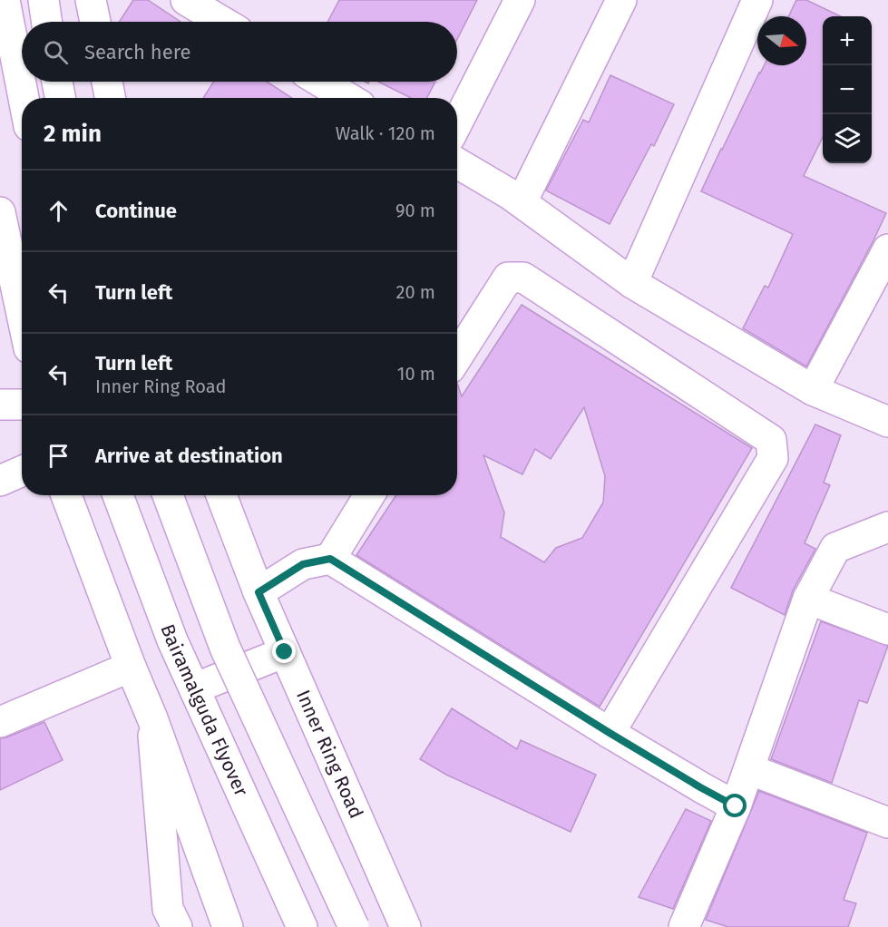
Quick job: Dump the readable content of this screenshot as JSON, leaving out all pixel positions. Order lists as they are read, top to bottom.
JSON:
{
  "streets": {
    "main road": ["Bairamalguda Flyover", "Inner Ring Road"]
  },
  "north": "right",
  "page": {
    "map_buttons": ["+", "−"],
    "search": "Search here",
    "heading": ["2 min", "Walk · 120 m"],
    "list": [
      ["Continue", "90 m"],
      ["Turn left", "20 m"],
      ["Turn left", "Inner Ring Road", "10 m"],
      "Arrive at destination"
    ]
  }
}
